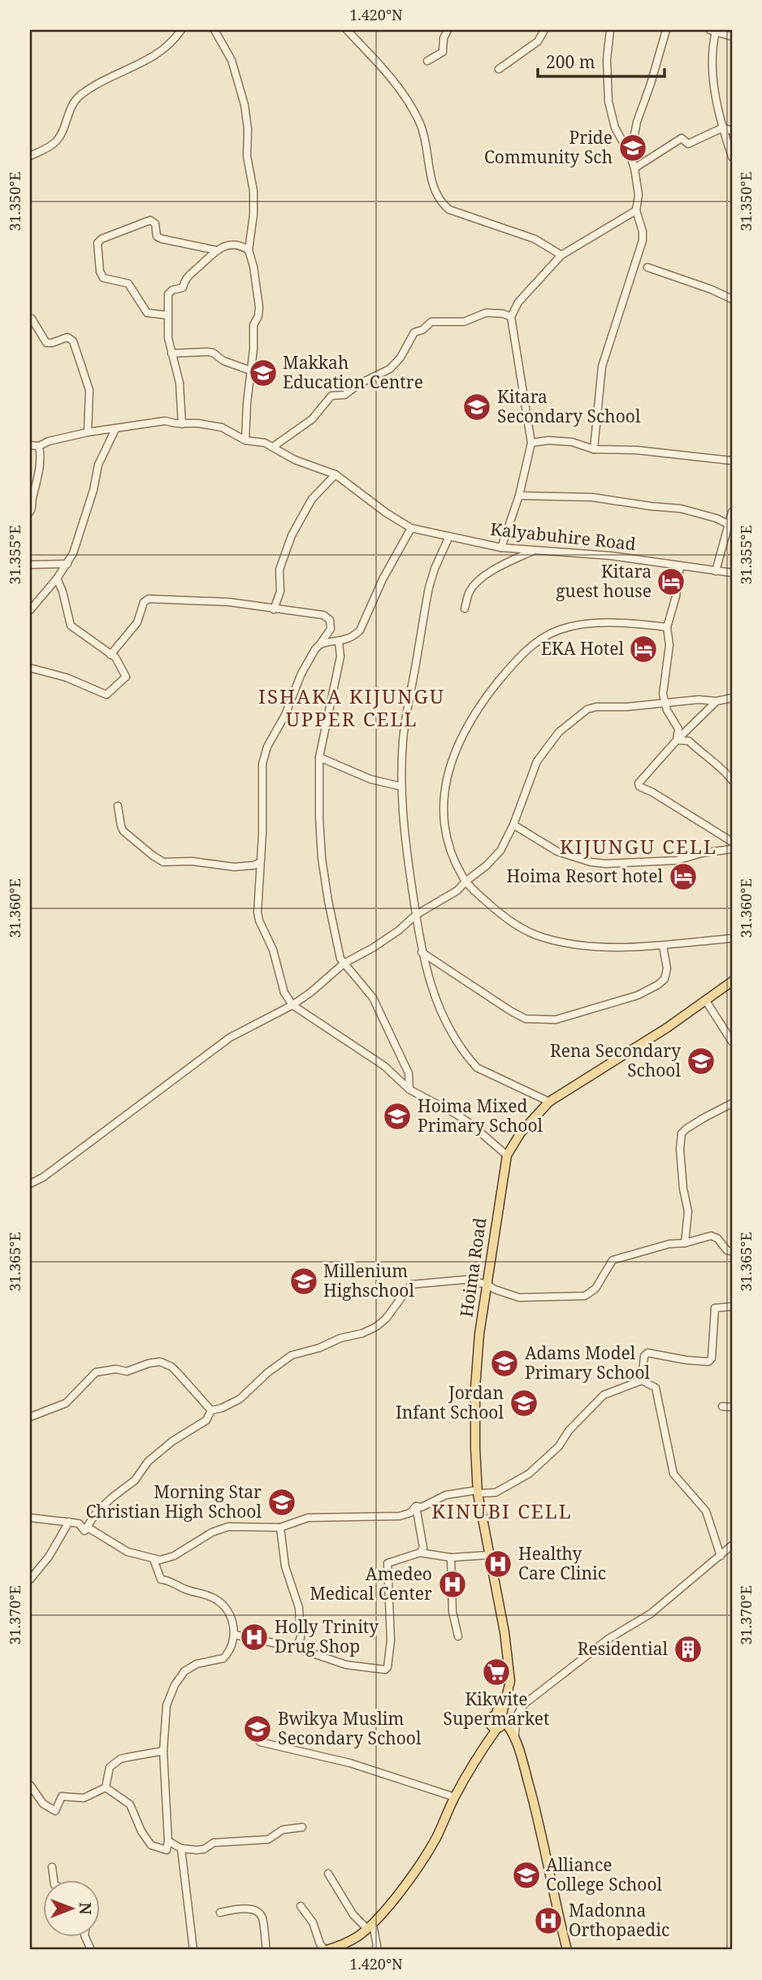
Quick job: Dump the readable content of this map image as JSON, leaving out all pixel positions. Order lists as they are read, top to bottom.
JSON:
{
  "streets": {
    "main road": ["Hoima Road"],
    "street": ["Kalyabuhire Road"]
  },
  "districts": ["ISHAKA KIJUNGU UPPER CELL", "KIJUNGU CELL", "KINUBI CELL"],
  "places": {
    "school or university": [
      "Pride Community Sch",
      "Makkah Education Centre",
      "Kitara Secondary School",
      "Rena Secondary School",
      "Hoima Mixed Primary School",
      "Millenium Highschool",
      "Adams Model Primary School",
      "Jordan Infant School",
      "Morning Star Christian High School",
      "Bwikya Muslim Secondary School",
      "Alliance College School"
    ],
    "hotel": ["Kitara guest house", "EKA Hotel", "Hoima Resort hotel"],
    "hospital": [
      "Healthy Care Clinic",
      "Amedeo Medical Center",
      "Holly Trinity Drug Shop",
      "Madonna Orthopaedic"
    ],
    "building": ["Residential"],
    "supermarket": ["Kikwite Supermarket"]
  },
  "scale_bar": "200 m",
  "north": "right",
  "coordinates": [
    "1.420°N",
    "31.350°E",
    "31.355°E",
    "31.360°E",
    "31.365°E",
    "31.370°E"
  ]
}
